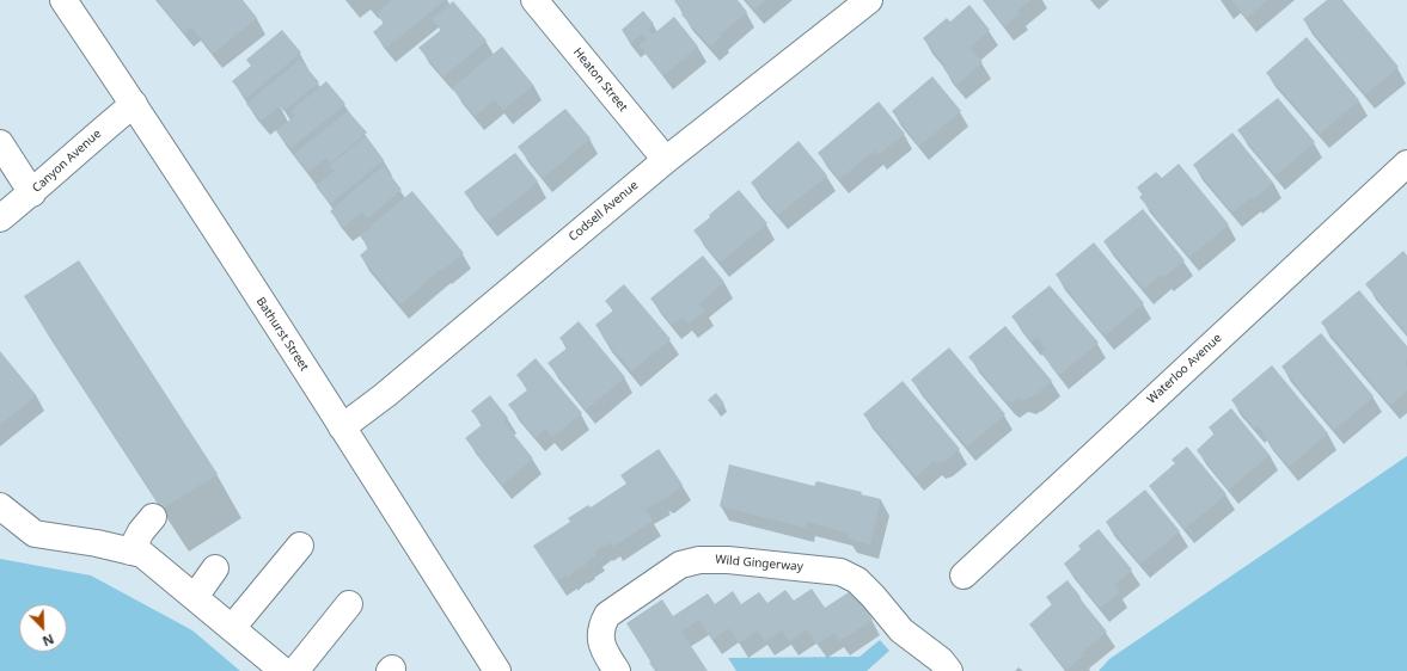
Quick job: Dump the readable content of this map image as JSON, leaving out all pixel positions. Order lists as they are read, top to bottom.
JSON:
{
  "streets": {
    "street": [
      "Heaton Street",
      "Canyon Avenue",
      "Codsell Avenue",
      "Bathurst Street",
      "Waterloo Avenue",
      "Wild Gingerway"
    ]
  },
  "crossings": [
    ["Heaton Street", "Codsell Avenue"],
    ["Canyon Avenue", "Bathurst Street"],
    ["Codsell Avenue", "Bathurst Street"]
  ],
  "north": "bottom right"
}
